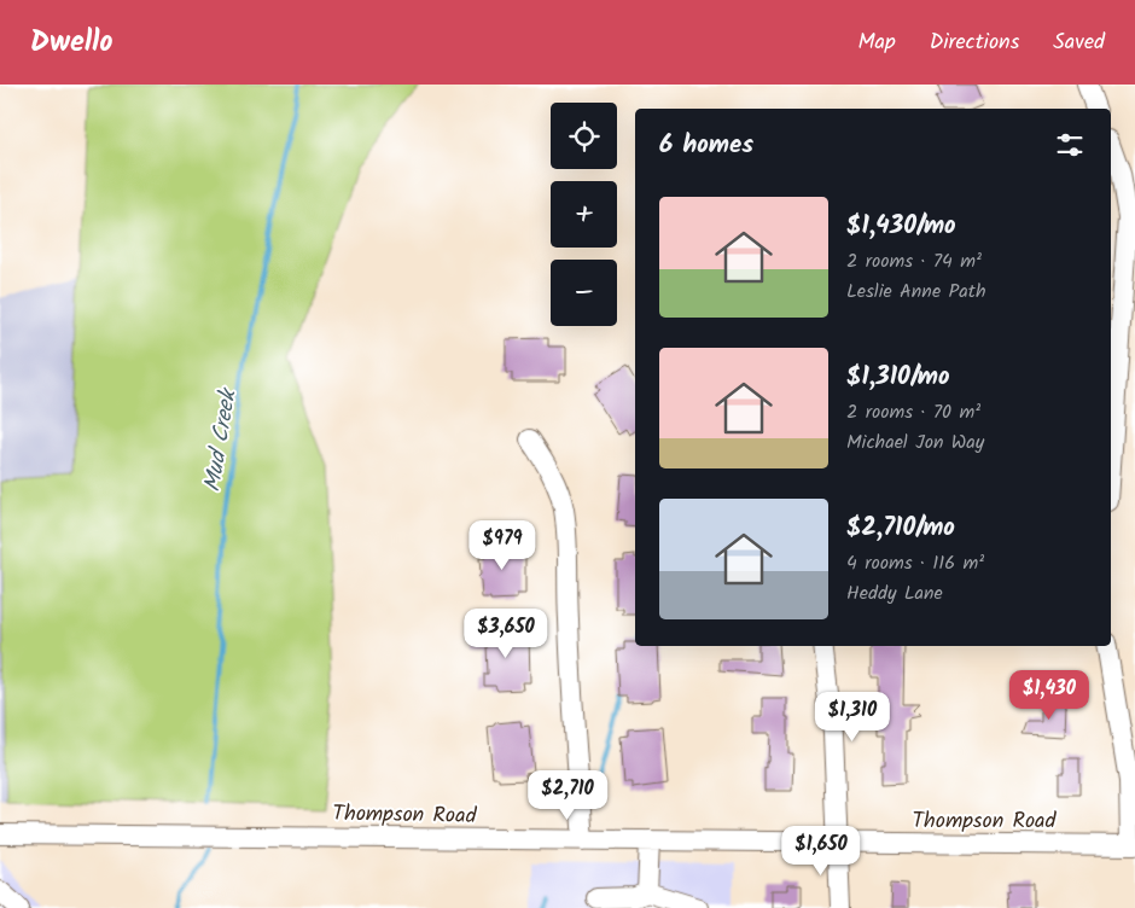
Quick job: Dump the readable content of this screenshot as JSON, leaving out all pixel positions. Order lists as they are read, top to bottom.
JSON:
{
  "streets": {
    "street": ["Thompson Road"]
  },
  "water": ["Mud Creek"],
  "page": {
    "header": "Dwello",
    "nav": ["Map", "Directions", "Saved"],
    "map_buttons": ["+", "−"],
    "heading": "6 homes",
    "list": [
      {
        "name": "$1,430/mo",
        "note": "2 rooms · 74 m² · Leslie Anne Path"
      },
      {
        "name": "$1,310/mo",
        "note": "2 rooms · 70 m² · Michael Jon Way"
      },
      {
        "name": "$2,710/mo",
        "note": "4 rooms · 116 m² · Heddy Lane"
      }
    ],
    "price": [
      "$979",
      "$3,650",
      "$1,430",
      "$1,310",
      "$2,710",
      "$1,650"
    ]
  }
}
